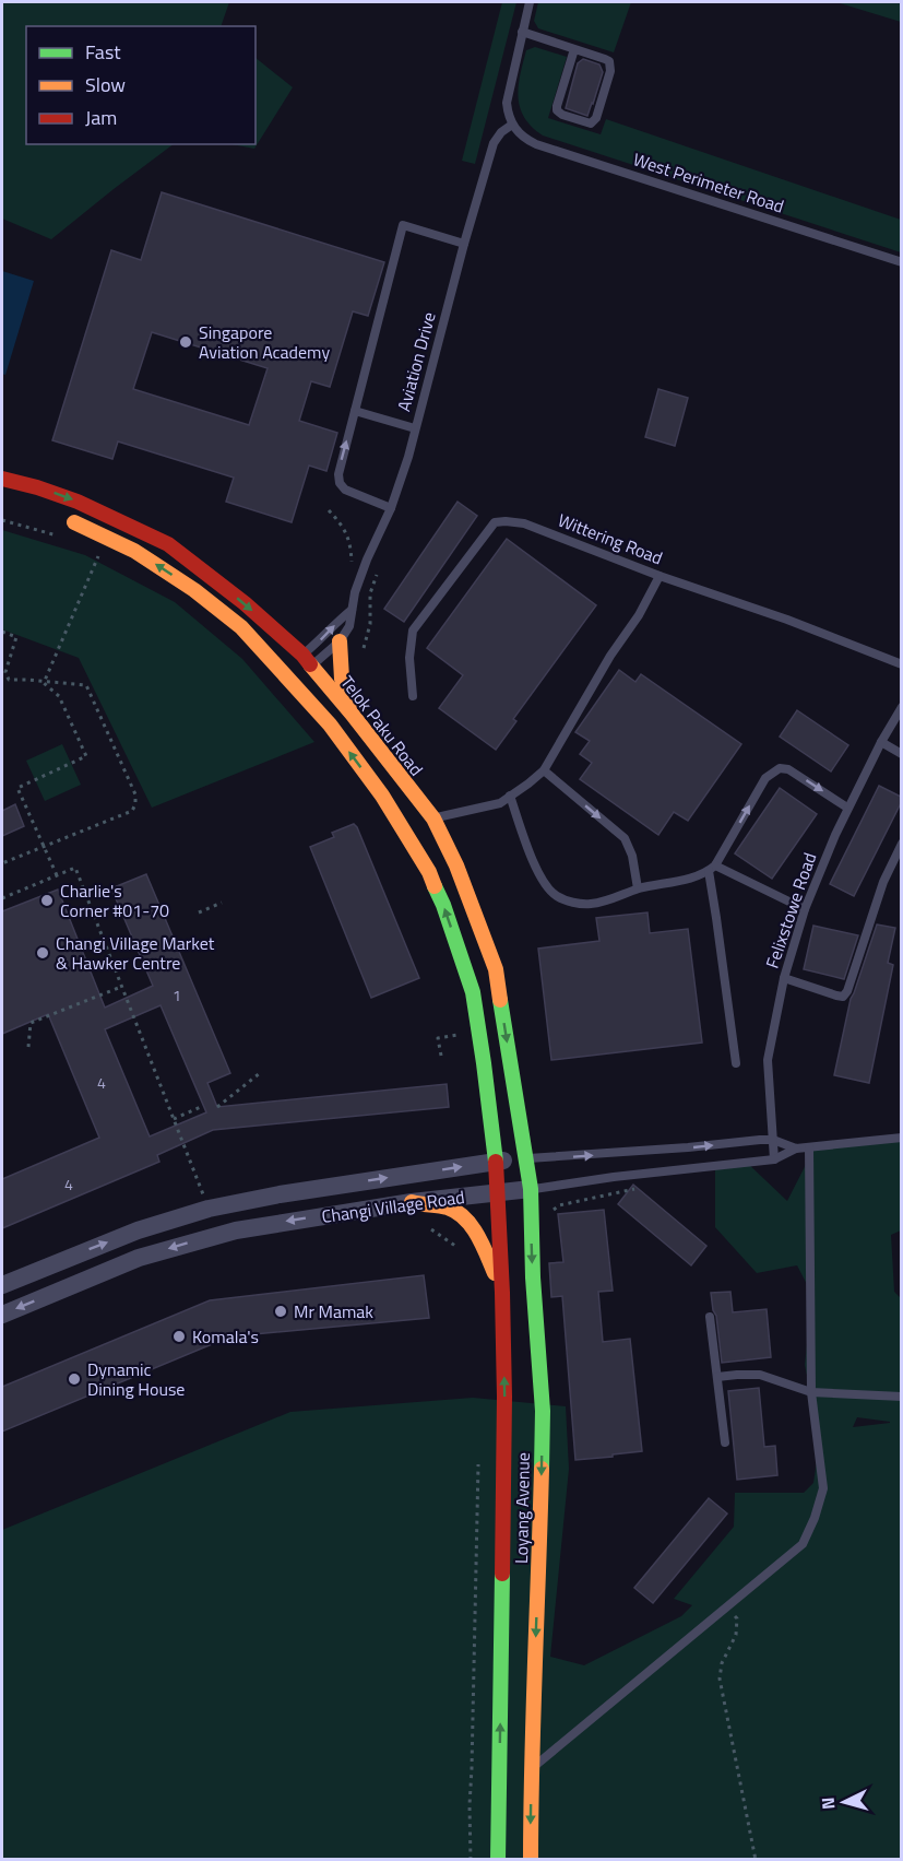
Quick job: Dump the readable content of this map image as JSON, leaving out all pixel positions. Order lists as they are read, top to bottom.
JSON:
{
  "streets": {
    "main road": ["Telok Paku Road", "Loyang Avenue"],
    "street": ["Changi Village Road"],
    "lane": [
      "West Perimeter Road",
      "Aviation Drive",
      "Wittering Road",
      "Felixstowe Road"
    ]
  },
  "crossings": [
    ["West Perimeter Road", "Aviation Drive"],
    ["Aviation Drive", "Telok Paku Road"],
    ["Telok Paku Road", "Changi Village Road"],
    ["Telok Paku Road", "Loyang Avenue"],
    ["Felixstowe Road", "Changi Village Road"],
    ["Changi Village Road", "Loyang Avenue"]
  ],
  "places": [
    "Singapore Aviation Academy",
    "Charlie's Corner #01-70",
    "Changi Village Market & Hawker Centre",
    "Mr Mamak",
    "Komala's",
    "Dynamic Dining House"
  ],
  "house_numbers": ["1", "4", "4"],
  "legend": ["Fast", "Slow", "Jam"],
  "north": "left"
}
